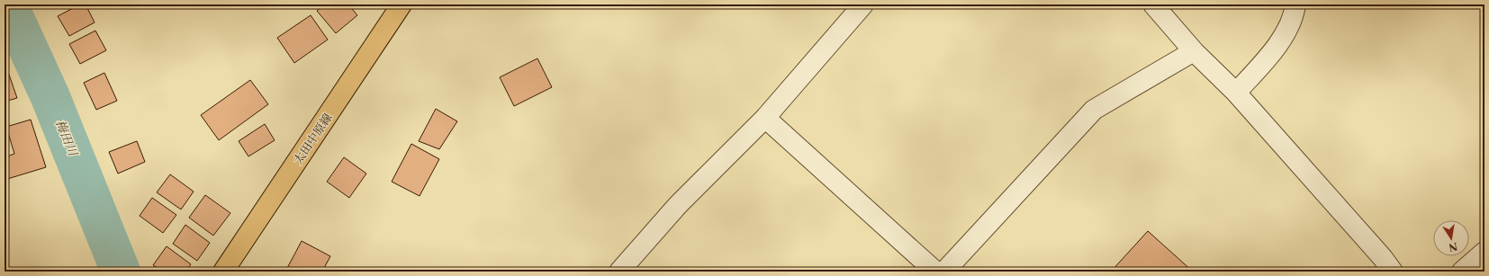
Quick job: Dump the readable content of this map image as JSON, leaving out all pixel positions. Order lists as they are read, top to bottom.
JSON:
{
  "streets": {
    "main road": ["太田中原線"]
  },
  "water": ["梅田川"],
  "north": "bottom"
}
